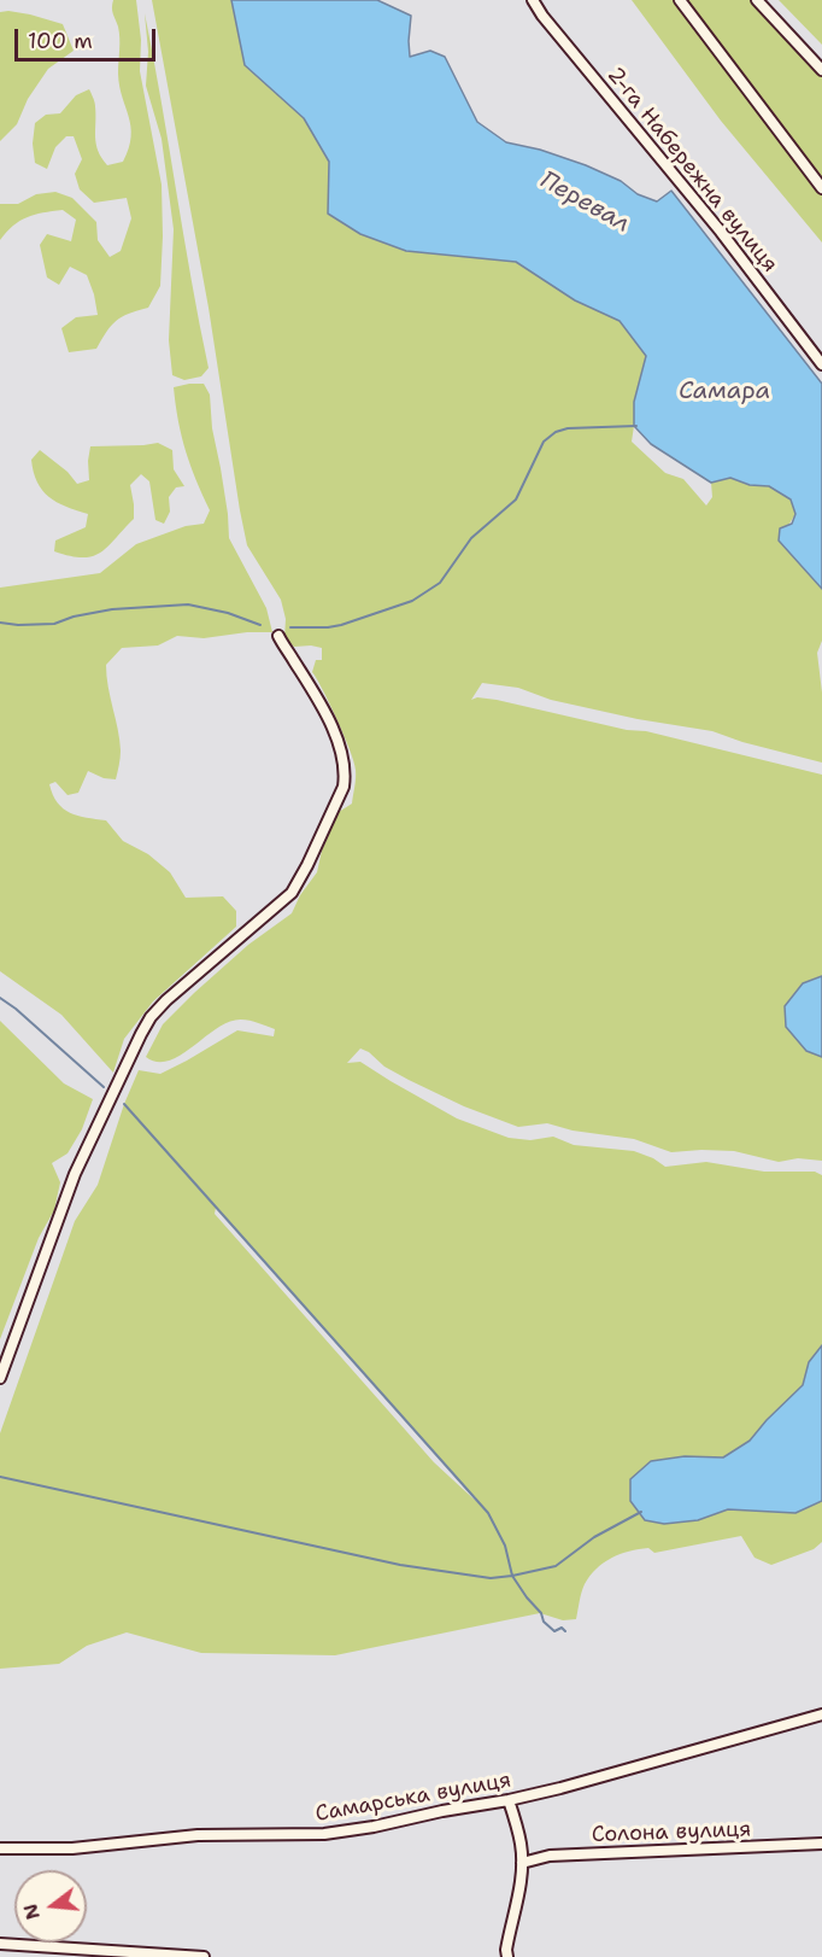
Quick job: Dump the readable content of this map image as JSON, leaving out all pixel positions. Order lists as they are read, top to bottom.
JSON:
{
  "streets": {
    "street": ["2-га Набережна вулиця", "Самарська вулиця", "Солона вулиця"]
  },
  "water": ["Перевал", "Самара"],
  "scale_bar": "100 m",
  "north": "left"
}
